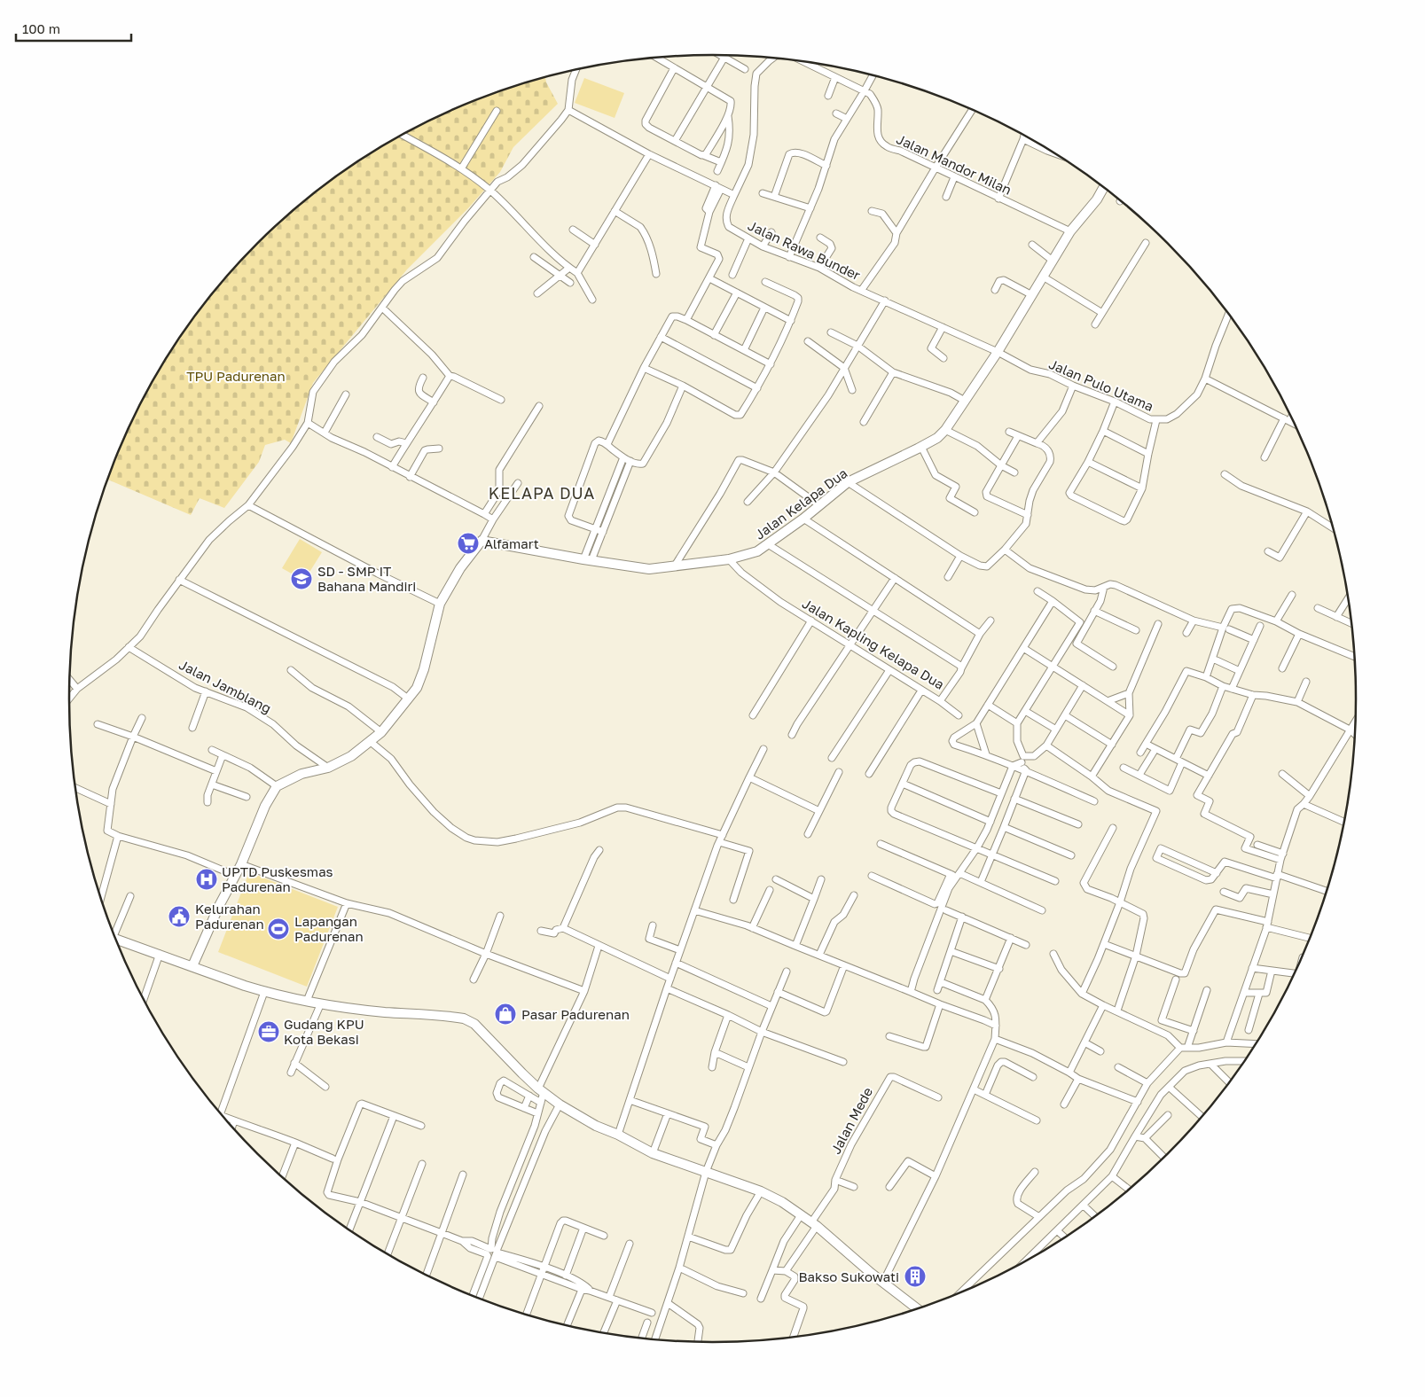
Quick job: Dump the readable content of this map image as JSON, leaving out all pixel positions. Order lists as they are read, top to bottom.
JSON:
{
  "streets": {
    "main road": ["Jalan Kelapa Dua"],
    "street": [
      "Jalan Mandor Milan",
      "Jalan Rawa Bunder",
      "Jalan Pulo Utama",
      "Jalan Kapling Kelapa Dua",
      "Jalan Jamblang",
      "Jalan Mede"
    ]
  },
  "crossings": [
    ["Jalan Mandor Milan", "Jalan Kelapa Dua"],
    ["Jalan Rawa Bunder", "Jalan Pulo Utama"],
    ["Jalan Rawa Bunder", "Jalan Kelapa Dua"],
    ["Jalan Pulo Utama", "Jalan Kelapa Dua"],
    ["Jalan Kelapa Dua", "Jalan Kapling Kelapa Dua"]
  ],
  "districts": ["KELAPA DUA"],
  "parks": ["TPU Padurenan"],
  "places": {
    "supermarket": ["Alfamart"],
    "school or university": ["SD - SMP IT Bahana Mandiri"],
    "hospital": ["UPTD Puskesmas Padurenan"],
    "public building": ["Kelurahan Padurenan"],
    "sports": ["Lapangan Padurenan"],
    "shop": ["Pasar Padurenan"],
    "office": ["Gudang KPU Kota Bekasi"],
    "building": ["Bakso Sukowati"]
  },
  "scale_bar": "100 m"
}
